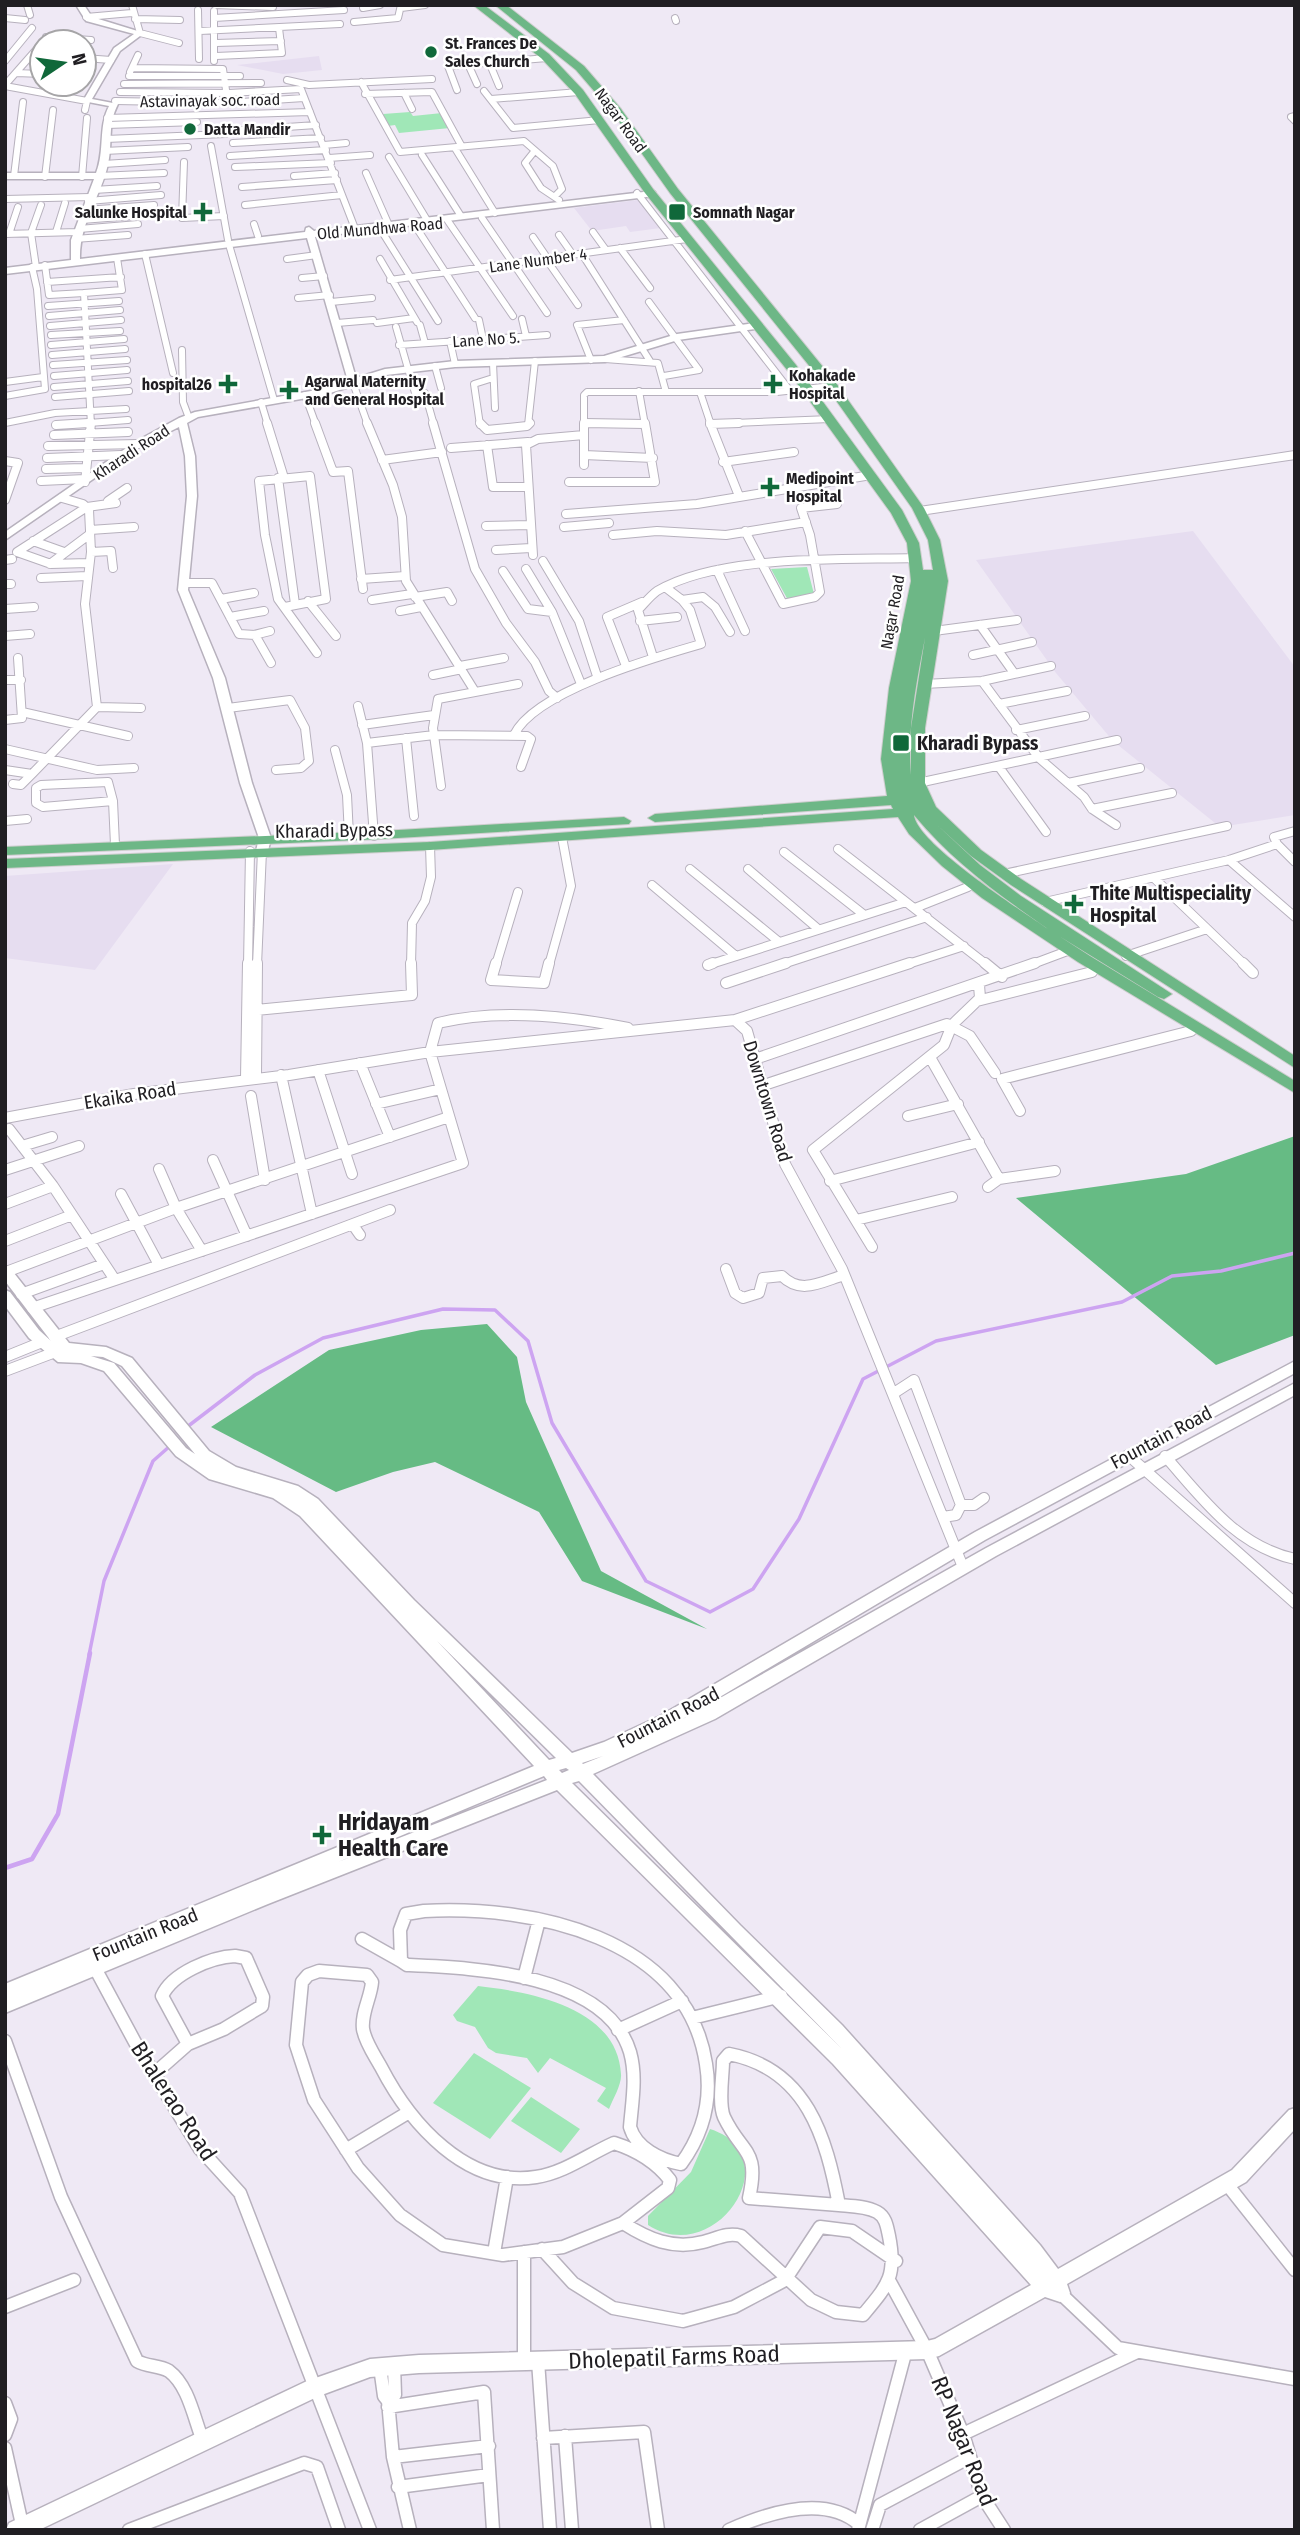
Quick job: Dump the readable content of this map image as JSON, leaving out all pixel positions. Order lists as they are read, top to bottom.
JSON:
{
  "streets": {
    "highway": ["Nagar Road", "Kharadi Bypass"],
    "street": [
      "Astavinayak soc. road",
      "Old Mundhwa Road",
      "Lane Number 4",
      "Lane No 5.",
      "Kharadi Road",
      "Ekaika Road",
      "Downtown Road",
      "Fountain Road",
      "Bhalerao Road",
      "Dholepatil Farms Road",
      "RP Nagar Road"
    ]
  },
  "crossings": [
    ["Nagar Road", "Old Mundhwa Road"],
    ["Nagar Road", "Lane Number 4"],
    ["Nagar Road", "Kharadi Road"],
    ["Nagar Road", "Kharadi Bypass"],
    ["Ekaika Road", "Downtown Road"],
    ["Downtown Road", "Fountain Road"],
    ["Fountain Road", "Bhalerao Road"],
    ["Bhalerao Road", "Dholepatil Farms Road"],
    ["Dholepatil Farms Road", "RP Nagar Road"]
  ],
  "places": {
    "other": ["St. Frances De Sales Church", "Datta Mandir"],
    "health": [
      "Salunke Hospital",
      "hospital26",
      "Kohakade Hospital",
      "Agarwal Maternity and General Hospital",
      "Medipoint Hospital",
      "Thite Multispeciality Hospital",
      "Hridayam Health Care"
    ],
    "transit": ["Somnath Nagar", "Kharadi Bypass"]
  },
  "north": "right"
}
